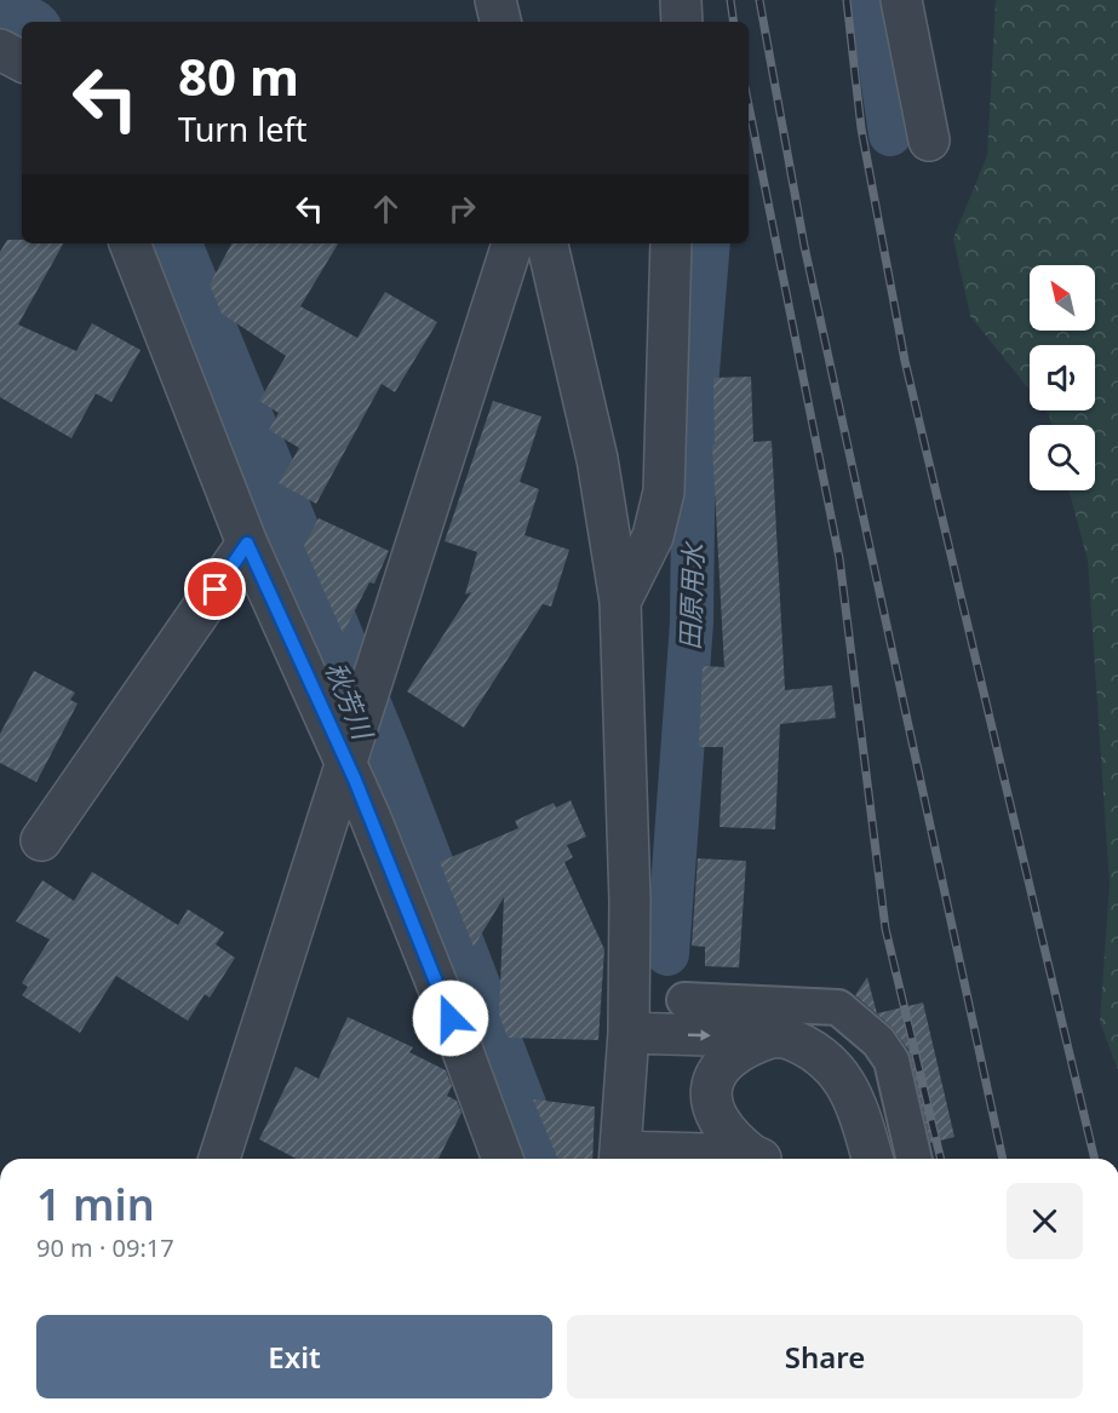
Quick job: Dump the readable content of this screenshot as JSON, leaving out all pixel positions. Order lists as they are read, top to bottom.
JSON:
{
  "water": ["田原用水", "秋芳川"],
  "north": "top left",
  "page": {
    "turn": ["80 m", "Turn left"],
    "heading": ["1 min", "90 m · 09:17"],
    "buttons": ["Exit", "Share"]
  }
}
